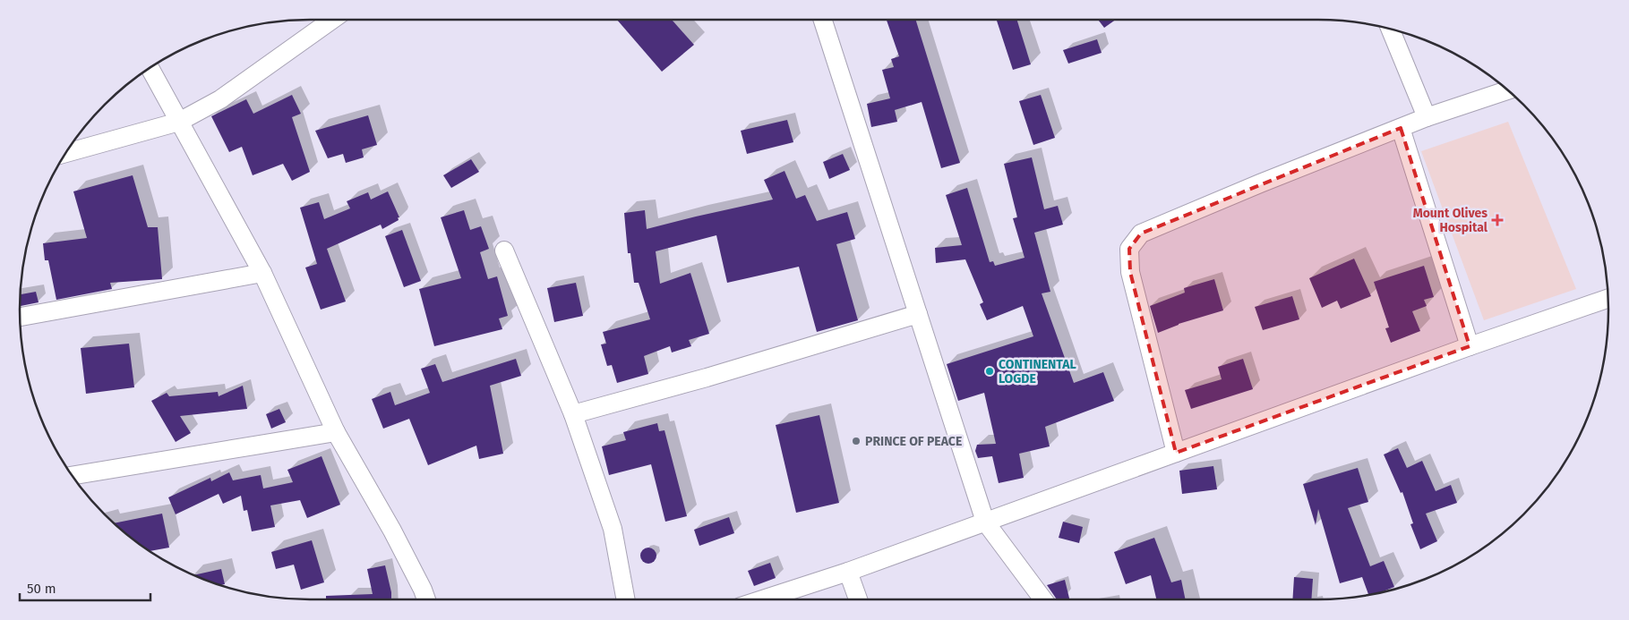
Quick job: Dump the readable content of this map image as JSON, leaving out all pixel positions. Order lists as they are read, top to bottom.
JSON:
{
  "places": {
    "health": ["Mount Olives Hospital"],
    "other": ["CONTINENTAL LOGDE", "PRINCE OF PEACE"]
  },
  "scale_bar": "50 m"
}
